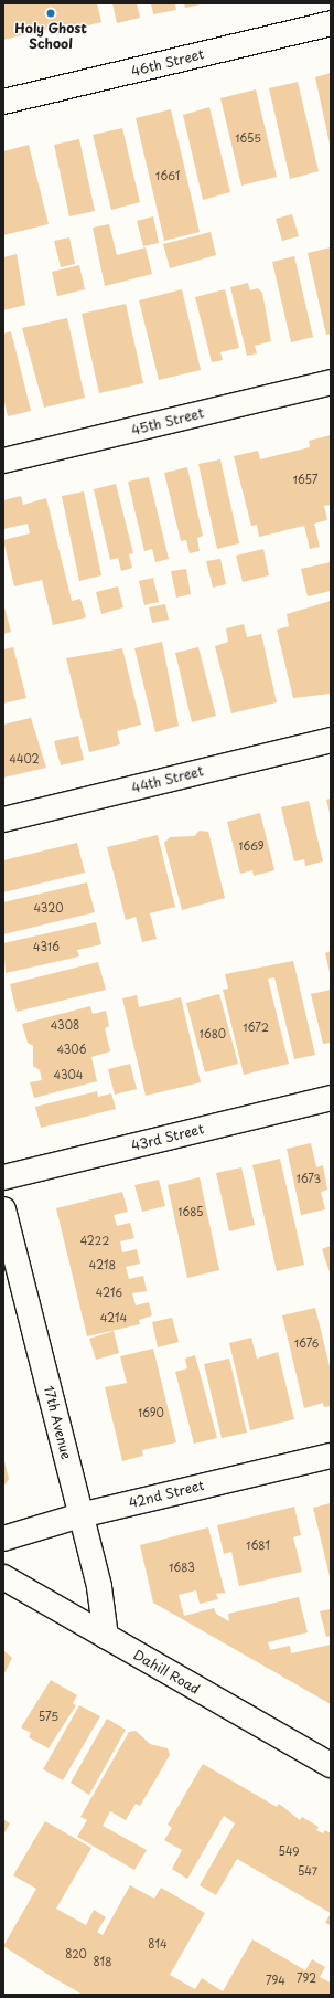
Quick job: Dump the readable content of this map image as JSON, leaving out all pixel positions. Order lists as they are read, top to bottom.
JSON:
{
  "streets": {
    "street": [
      "46th Street",
      "45th Street",
      "44th Street",
      "43rd Street",
      "17th Avenue",
      "42nd Street",
      "Dahill Road"
    ]
  },
  "crossings": [
    ["17th Avenue", "42nd Street"],
    ["17th Avenue", "Dahill Road"]
  ],
  "places": ["Holy Ghost School"],
  "house_numbers": [
    "1655",
    "1661",
    "1657",
    "4402",
    "1669",
    "4320",
    "4316",
    "4308",
    "1672",
    "1680",
    "4306",
    "4304",
    "1673",
    "1685",
    "4222",
    "4218",
    "4216",
    "4214",
    "1676",
    "1690",
    "1681",
    "1683",
    "575",
    "549",
    "547",
    "814",
    "820",
    "818",
    "792",
    "794"
  ]
}
